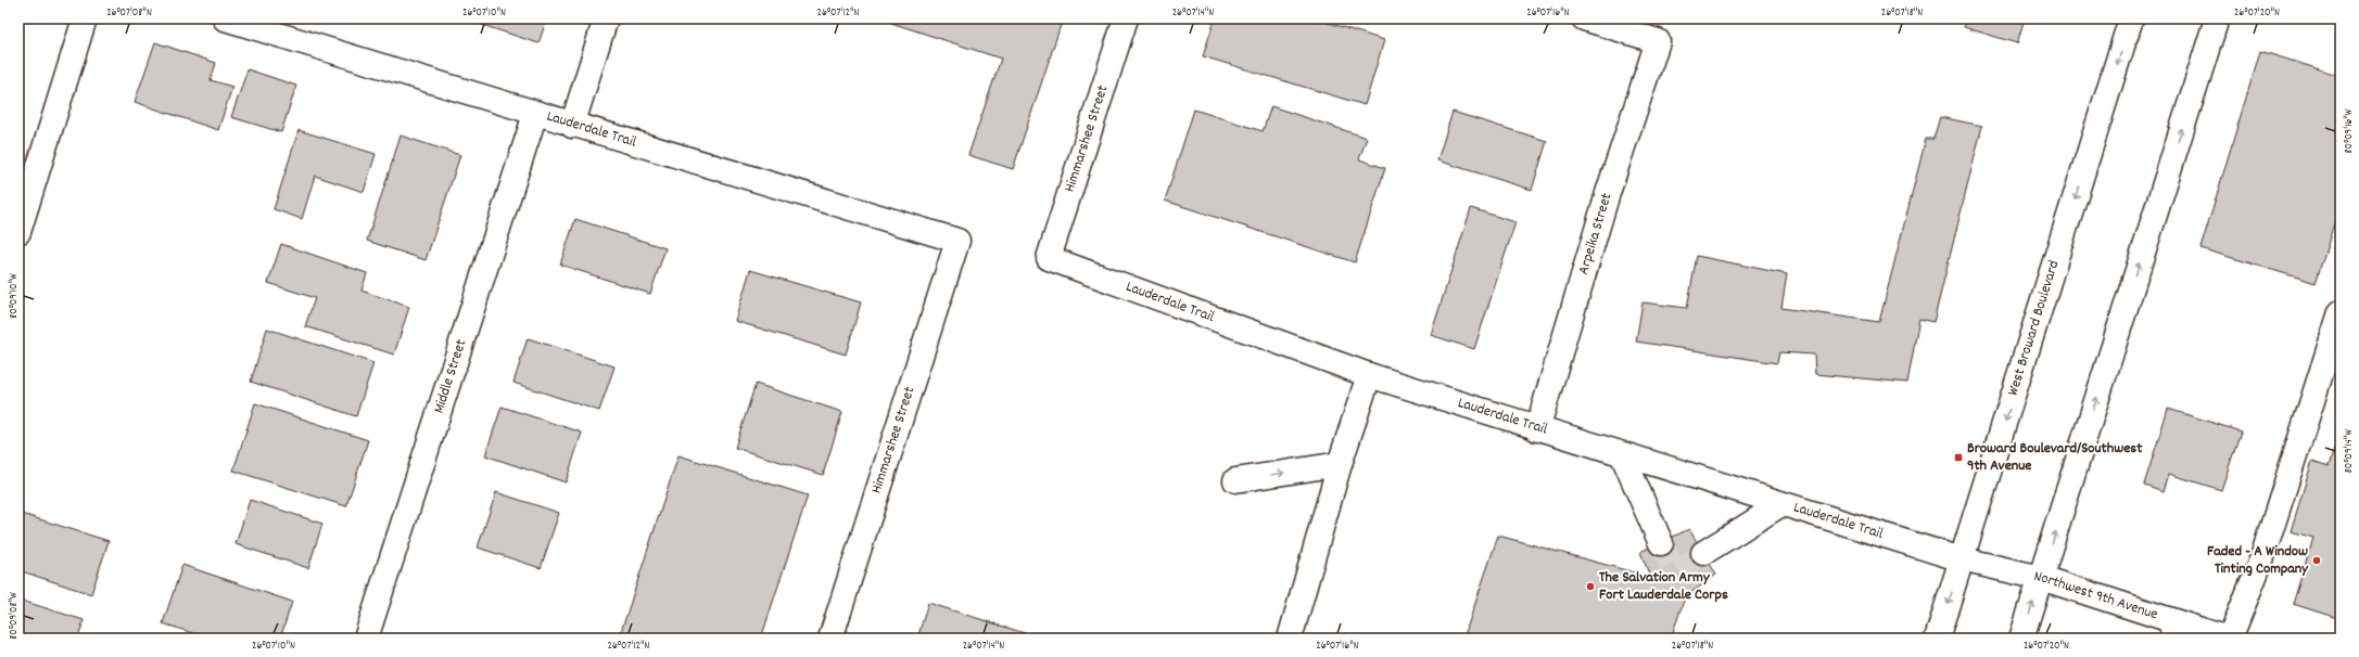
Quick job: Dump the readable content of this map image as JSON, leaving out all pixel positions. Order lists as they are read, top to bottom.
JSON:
{
  "streets": {
    "street": [
      "Lauderdale Trail",
      "Himmarshee Street",
      "Arpeika Street",
      "West Broward Boulevard",
      "Middle Street",
      "Northwest 9th Avenue"
    ]
  },
  "crossings": [
    ["Lauderdale Trail", "Himmarshee Street"],
    ["Lauderdale Trail", "Arpeika Street"],
    ["Lauderdale Trail", "West Broward Boulevard"],
    ["Lauderdale Trail", "Middle Street"],
    ["Lauderdale Trail", "Northwest 9th Avenue"],
    ["West Broward Boulevard", "Northwest 9th Avenue"]
  ],
  "places": {
    "transit": ["Broward Boulevard/Southwest 9th Avenue"],
    "other": ["Faded - A Window Tinting Company", "The Salvation Army Fort Lauderdale Corps"]
  },
  "coordinates": [
    "26°07'08\"N",
    "26°07'10\"N",
    "26°07'12\"N",
    "26°07'14\"N",
    "26°07'16\"N",
    "26°07'18\"N",
    "26°07'20\"N",
    "80°09'16\"W",
    "80°09'10\"W",
    "80°09'14\"W",
    "80°09'08\"W"
  ]
}
